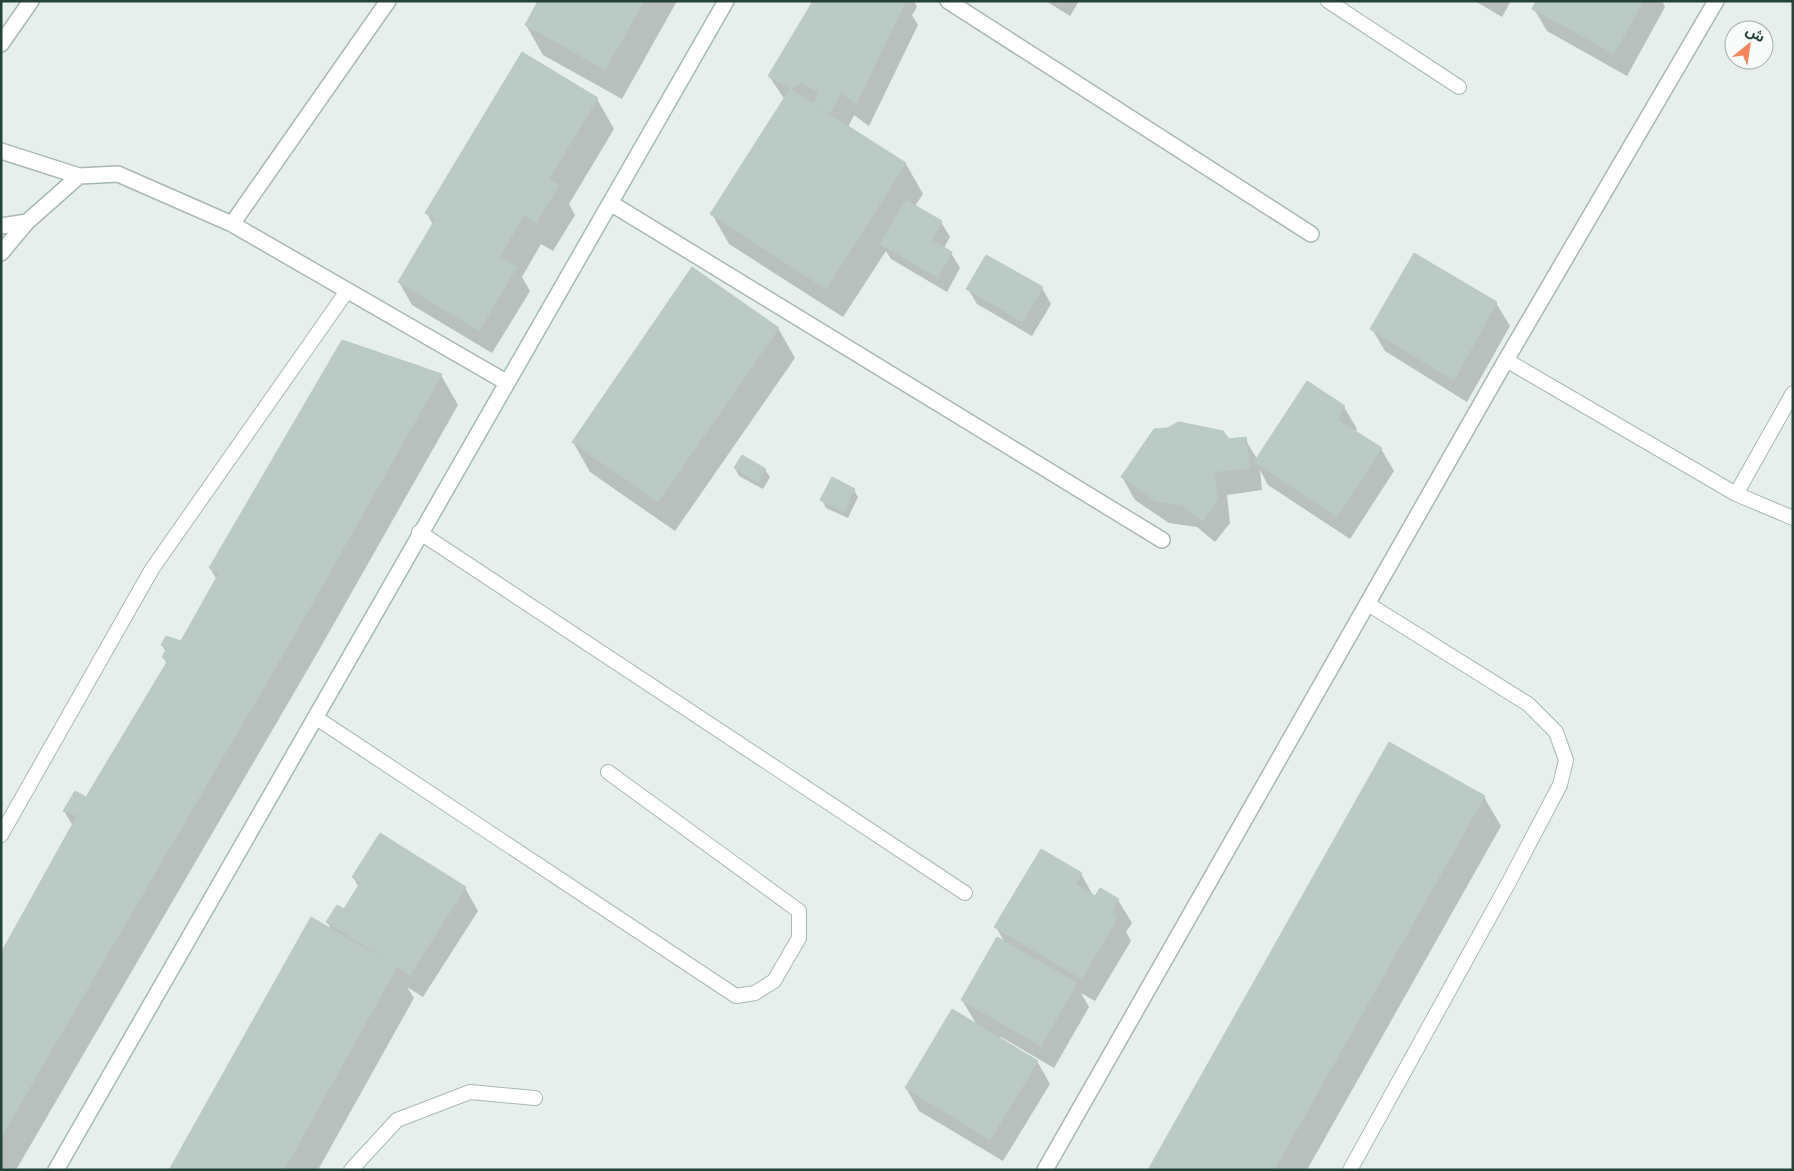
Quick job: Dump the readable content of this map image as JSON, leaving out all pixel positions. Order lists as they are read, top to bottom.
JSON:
{
  "north": "top right"
}
